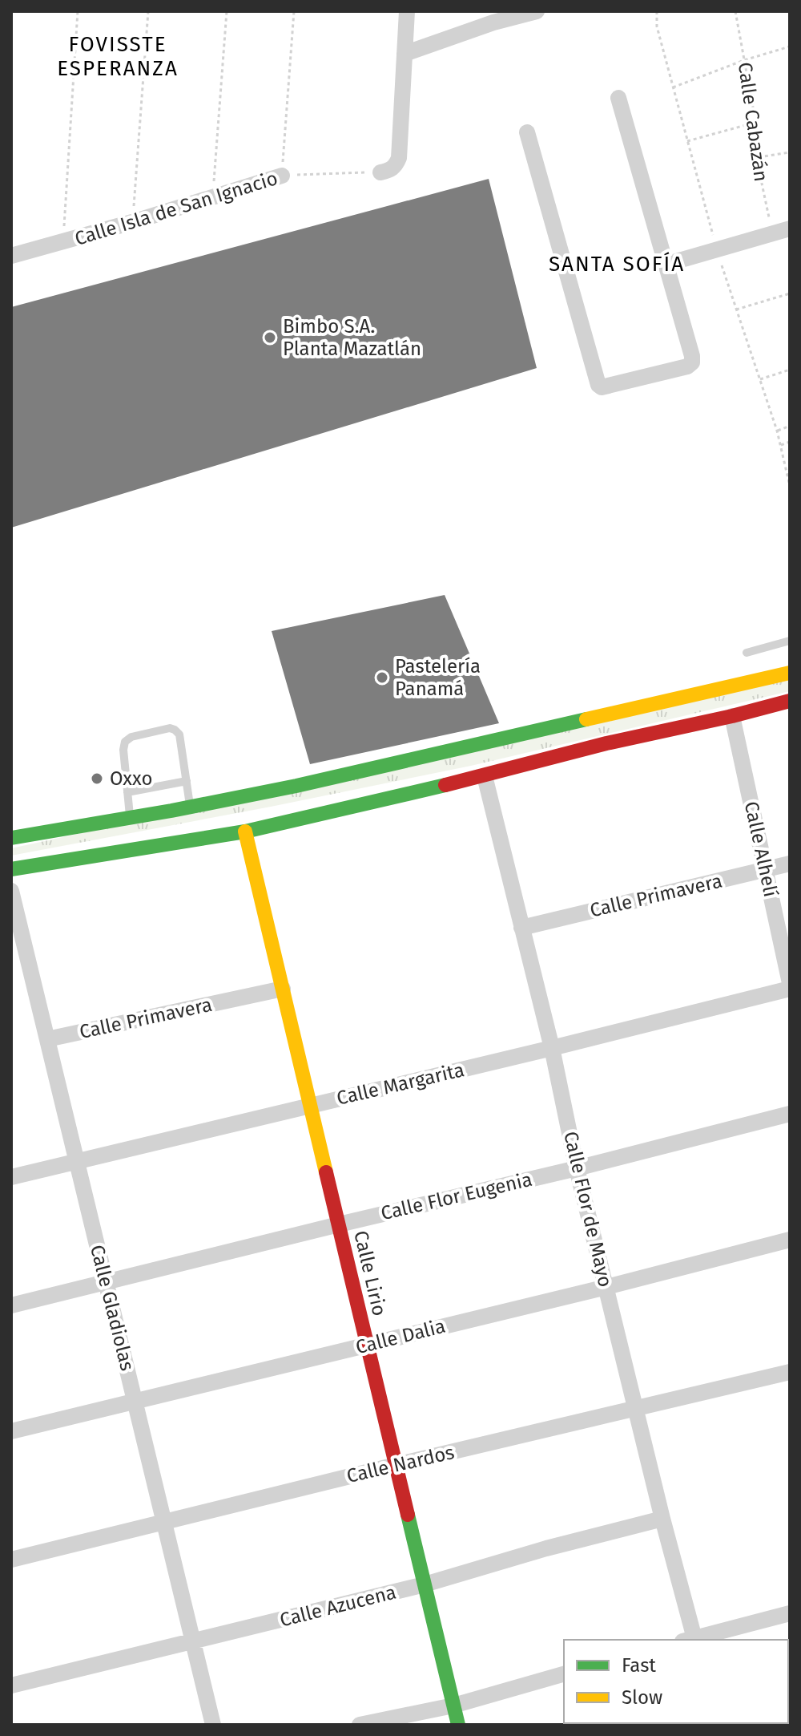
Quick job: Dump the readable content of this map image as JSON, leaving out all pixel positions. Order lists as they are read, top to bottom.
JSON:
{
  "streets": {
    "main road": ["Calle Lirio"],
    "street": [
      "Calle Isla de San Ignacio",
      "Calle Alhelí",
      "Calle Primavera",
      "Calle Margarita",
      "Calle Flor Eugenia",
      "Calle Flor de Mayo",
      "Calle Gladiolas",
      "Calle Dalia",
      "Calle Nardos",
      "Calle Azucena"
    ],
    "path": ["Calle Cabazán"]
  },
  "crossings": [
    ["Calle Alhelí", "Calle Primavera"],
    ["Calle Primavera", "Calle Flor de Mayo"],
    ["Calle Primavera", "Calle Lirio"],
    ["Calle Primavera", "Calle Gladiolas"],
    ["Calle Margarita", "Calle Flor de Mayo"],
    ["Calle Margarita", "Calle Lirio"],
    ["Calle Margarita", "Calle Gladiolas"],
    ["Calle Flor Eugenia", "Calle Flor de Mayo"],
    ["Calle Flor Eugenia", "Calle Lirio"],
    ["Calle Flor Eugenia", "Calle Gladiolas"],
    ["Calle Flor de Mayo", "Calle Dalia"],
    ["Calle Flor de Mayo", "Calle Nardos"],
    ["Calle Flor de Mayo", "Calle Azucena"],
    ["Calle Lirio", "Calle Dalia"],
    ["Calle Lirio", "Calle Nardos"],
    ["Calle Lirio", "Calle Azucena"],
    ["Calle Gladiolas", "Calle Dalia"],
    ["Calle Gladiolas", "Calle Nardos"],
    ["Calle Gladiolas", "Calle Azucena"]
  ],
  "districts": ["FOVISSTE ESPERANZA", "SANTA SOFÍA"],
  "places": ["Bimbo S.A. Planta Mazatlán", "Pastelería Panamá", "Oxxo"],
  "legend": ["Fast", "Slow"]
}
